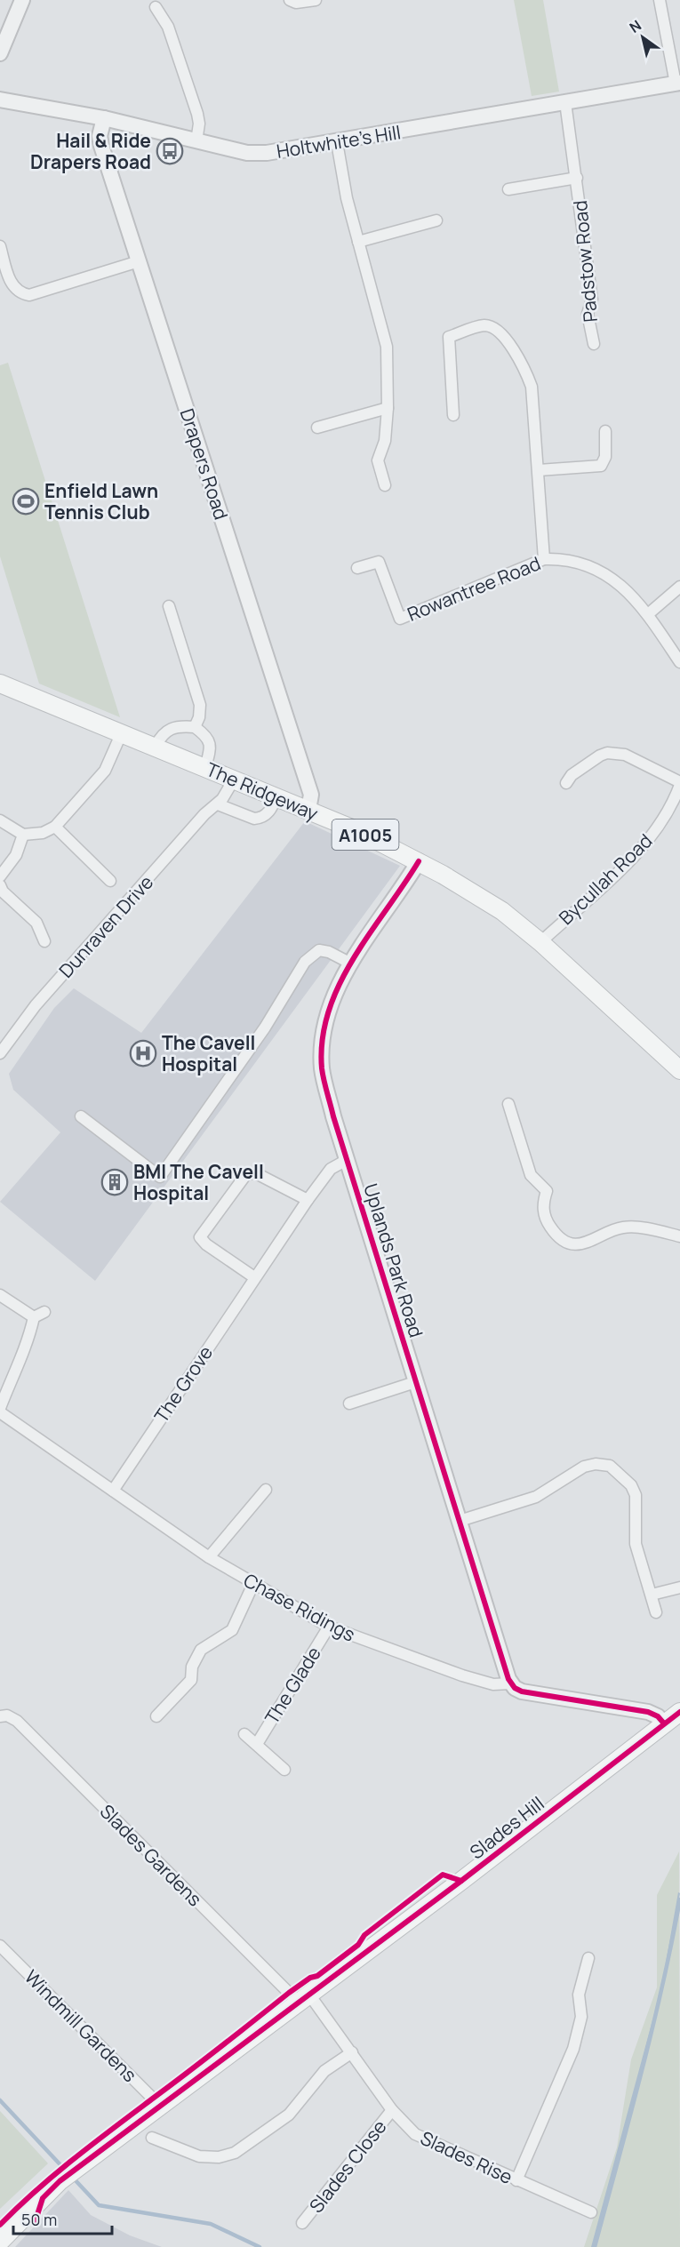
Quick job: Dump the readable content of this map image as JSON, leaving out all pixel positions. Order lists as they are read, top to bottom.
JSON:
{
  "streets": {
    "main road": ["The Ridgeway", "A1005", "Slades Hill"],
    "street": [
      "Holtwhite's Hill",
      "Padstow Road",
      "Drapers Road",
      "Rowantree Road",
      "Bycullah Road",
      "Dunraven Drive",
      "Uplands Park Road",
      "The Grove",
      "Chase Ridings",
      "The Glade",
      "Slades Gardens",
      "Windmill Gardens",
      "Slades Rise",
      "Slades Close"
    ]
  },
  "crossings": [
    ["Holtwhite's Hill", "Padstow Road"],
    ["Holtwhite's Hill", "Drapers Road"],
    ["Drapers Road", "The Ridgeway"],
    ["The Ridgeway", "Bycullah Road"],
    ["The Ridgeway", "Dunraven Drive"],
    ["The Ridgeway", "Uplands Park Road"],
    ["Uplands Park Road", "The Grove"],
    ["Uplands Park Road", "Chase Ridings"],
    ["The Grove", "Chase Ridings"],
    ["Chase Ridings", "The Glade"],
    ["Chase Ridings", "Slades Hill"],
    ["Slades Hill", "Slades Gardens"],
    ["Slades Hill", "Windmill Gardens"],
    ["Slades Hill", "Slades Rise"],
    ["Slades Gardens", "Slades Rise"],
    ["Slades Rise", "Slades Close"]
  ],
  "places": {
    "bus stop": ["Hail & Ride Drapers Road"],
    "sports": ["Enfield Lawn Tennis Club"],
    "hospital": ["The Cavell Hospital"],
    "building": ["BMI The Cavell Hospital"]
  },
  "scale_bar": "50 m",
  "north": "top left"
}
